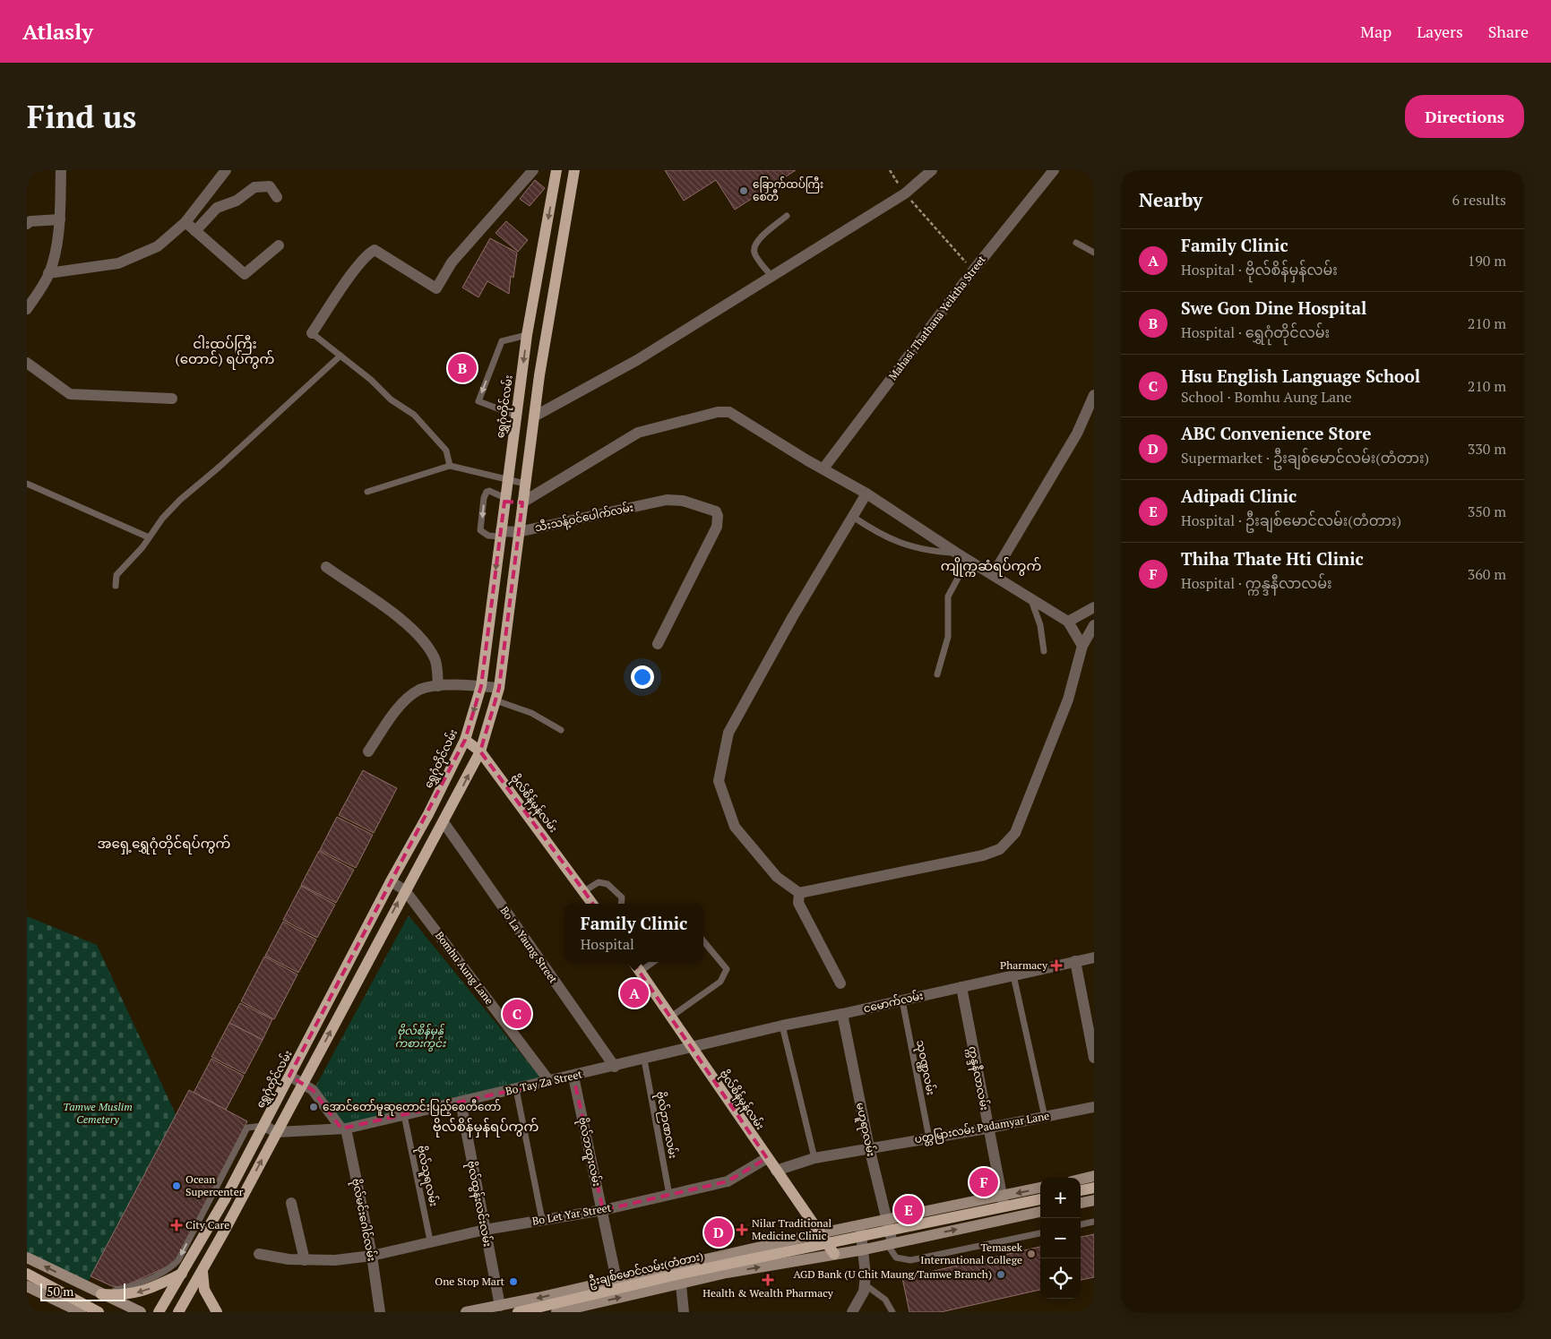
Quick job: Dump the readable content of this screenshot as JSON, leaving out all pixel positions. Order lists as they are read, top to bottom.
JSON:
{
  "streets": {
    "main road": ["ရွှေဂုံတိုင်လမ်း", "ဗိုလ်စိန်မှန်လမ်း", "ဦးချစ်မောင်လမ်း(တံတား)"],
    "street": [
      "Mahasi Thathana Yeiktha Street",
      "သီးသန့်ဝင်ပေါက်လမ်း",
      "Bo La Yaung Street",
      "Bomhu Aung Lane",
      "ငမောက်လမ်း",
      "က္ကန္ဒနီလာလမ်း",
      "Bo Tay Za Street",
      "ပတ္တမြားလမ်း Padamyar Lane",
      "မဟူရာလမ်း",
      "ဗိုလ်ဘထူးလမ်း",
      "ဗိုလ်ထွန်းလင်းလမ်း",
      "Bo Let Yar Street",
      "ဗိုလ်မင်းဂေါင်လမ်း"
    ],
    "lane": ["သုဝဏ္ဏလမ်း", "ဗိုလ်ဉာဏလမ်း", "ဗိုလ်သူရလမ်း"]
  },
  "crossings": [
    ["ရွှေဂုံတိုင်လမ်း", "သီးသန့်ဝင်ပေါက်လမ်း"],
    ["ရွှေဂုံတိုင်လမ်း", "ဗိုလ်စိန်မှန်လမ်း"],
    ["ရွှေဂုံတိုင်လမ်း", "Bomhu Aung Lane"],
    ["ရွှေဂုံတိုင်လမ်း", "Bo Tay Za Street"],
    ["ဗိုလ်စိန်မှန်လမ်း", "ငမောက်လမ်း"],
    ["ဗိုလ်စိန်မှန်လမ်း", "Bo Tay Za Street"],
    ["ဗိုလ်စိန်မှန်လမ်း", "ပတ္တမြားလမ်း Padamyar Lane"],
    ["ဗိုလ်စိန်မှန်လမ်း", "Bo Let Yar Street"],
    ["Bo La Yaung Street", "Bo Tay Za Street"],
    ["Bomhu Aung Lane", "Bo Tay Za Street"],
    ["ငမောက်လမ်း", "သုဝဏ္ဏလမ်း"],
    ["ငမောက်လမ်း", "က္ကန္ဒနီလာလမ်း"],
    ["ငမောက်လမ်း", "Bo Tay Za Street"],
    ["ငမောက်လမ်း", "မဟူရာလမ်း"],
    ["သုဝဏ္ဏလမ်း", "ပတ္တမြားလမ်း Padamyar Lane"],
    ["က္ကန္ဒနီလာလမ်း", "ပတ္တမြားလမ်း Padamyar Lane"],
    ["Bo Tay Za Street", "ဗိုလ်ဉာဏလမ်း"],
    ["Bo Tay Za Street", "ဗိုလ်ဘထူးလမ်း"],
    ["Bo Tay Za Street", "ဗိုလ်သူရလမ်း"],
    ["Bo Tay Za Street", "ဗိုလ်ထွန်းလင်းလမ်း"],
    ["Bo Tay Za Street", "ဗိုလ်မင်းဂေါင်လမ်း"],
    ["ဗိုလ်ဉာဏလမ်း", "Bo Let Yar Street"],
    ["ပတ္တမြားလမ်း Padamyar Lane", "မဟူရာလမ်း"],
    ["ဗိုလ်ဘထူးလမ်း", "Bo Let Yar Street"],
    ["ဗိုလ်သူရလမ်း", "Bo Let Yar Street"],
    ["ဗိုလ်ထွန်းလင်းလမ်း", "Bo Let Yar Street"],
    ["Bo Let Yar Street", "ဗိုလ်မင်းဂေါင်လမ်း"]
  ],
  "districts": [
    "ငါးထပ်ကြီး (တောင်) ရပ်ကွက်",
    "ကျိုက္ကဆံရပ်ကွက်",
    "အရှေ့ရွှေဂုံတိုင်ရပ်ကွက်",
    "ဗိုလ်စိန်မှန်ရပ်ကွက်"
  ],
  "parks": ["ဗိုလ်စိန်မှန် ကစားကွင်း", "Tamwe Muslim Cemetery"],
  "places": {
    "other": [
      "ခြောက်ထပ်ကြီး စေတီ",
      "အောင်တော်မူဆုတောင်းပြည့်စေတီတော်",
      "Ocean Supercenter",
      "Temasek International College",
      "AGD Bank (U Chit Maung/Tamwe Branch)",
      "One Stop Mart"
    ],
    "health": [
      "Pharmacy",
      "City Care",
      "Nilar Traditional Medicine Clinic",
      "Health & Wealth Pharmacy"
    ]
  },
  "scale_bar": "50 m",
  "page": {
    "header": "Atlasly",
    "nav": ["Map", "Layers", "Share"],
    "buttons": "Directions",
    "title": "Find us",
    "heading": ["Nearby", "6 results"],
    "list": [
      {
        "mark": "A",
        "name": "Family Clinic",
        "note": "Hospital · ဗိုလ်စိန်မှန်လမ်း",
        "value": "190 m"
      },
      {
        "mark": "B",
        "name": "Swe Gon Dine Hospital",
        "note": "Hospital · ရွှေဂုံတိုင်လမ်း",
        "value": "210 m"
      },
      {
        "mark": "C",
        "name": "Hsu English Language School",
        "note": "School · Bomhu Aung Lane",
        "value": "210 m"
      },
      {
        "mark": "D",
        "name": "ABC Convenience Store",
        "note": "Supermarket · ဦးချစ်မောင်လမ်း(တံတား)",
        "value": "330 m"
      },
      {
        "mark": "E",
        "name": "Adipadi Clinic",
        "note": "Hospital · ဦးချစ်မောင်လမ်း(တံတား)",
        "value": "350 m"
      },
      {
        "mark": "F",
        "name": "Thiha Thate Hti Clinic",
        "note": "Hospital · က္ကန္ဒနီလာလမ်း",
        "value": "360 m"
      }
    ],
    "pins": [
      "B",
      "A",
      "C",
      "F",
      "E",
      "D"
    ],
    "popup": ["Family Clinic", "Hospital"],
    "map_buttons": ["+", "−"],
    "scale": "50 m"
  }
}
